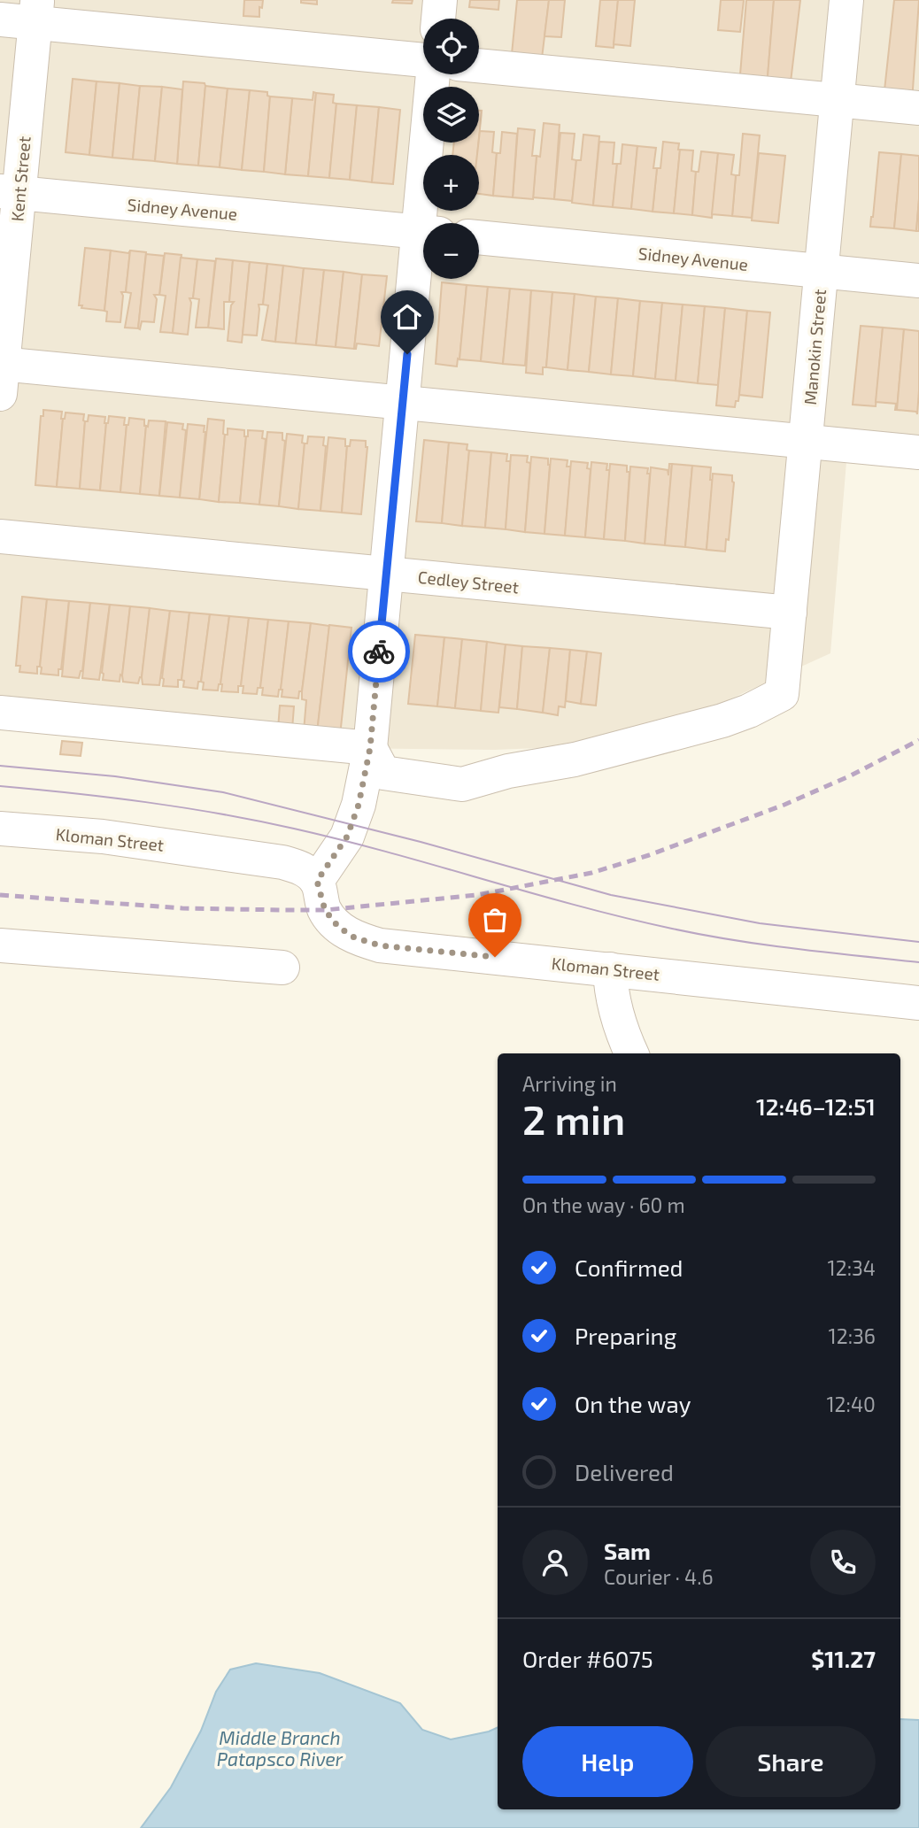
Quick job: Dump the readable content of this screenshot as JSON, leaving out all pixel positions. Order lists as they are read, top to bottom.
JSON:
{
  "streets": {
    "street": [
      "Kent Street",
      "Sidney Avenue",
      "Manokin Street",
      "Cedley Street",
      "Kloman Street"
    ]
  },
  "crossings": [
    ["Kent Street", "Sidney Avenue"],
    ["Sidney Avenue", "Manokin Street"],
    ["Manokin Street", "Cedley Street"]
  ],
  "water": ["Middle Branch Patapsco River"],
  "page": {
    "map_buttons": ["+", "−"],
    "heading": ["2 min", "Arriving in", "12:46–12:51"],
    "panel": [
      "Sam",
      "Courier · 4.6",
      "Order #6075",
      "$11.27"
    ],
    "bar": "On the way · 60 m",
    "list": [
      ["Confirmed", "12:34"],
      ["Preparing", "12:36"],
      ["On the way", "12:40"],
      "Delivered"
    ],
    "buttons": ["Help", "Share"]
  }
}
